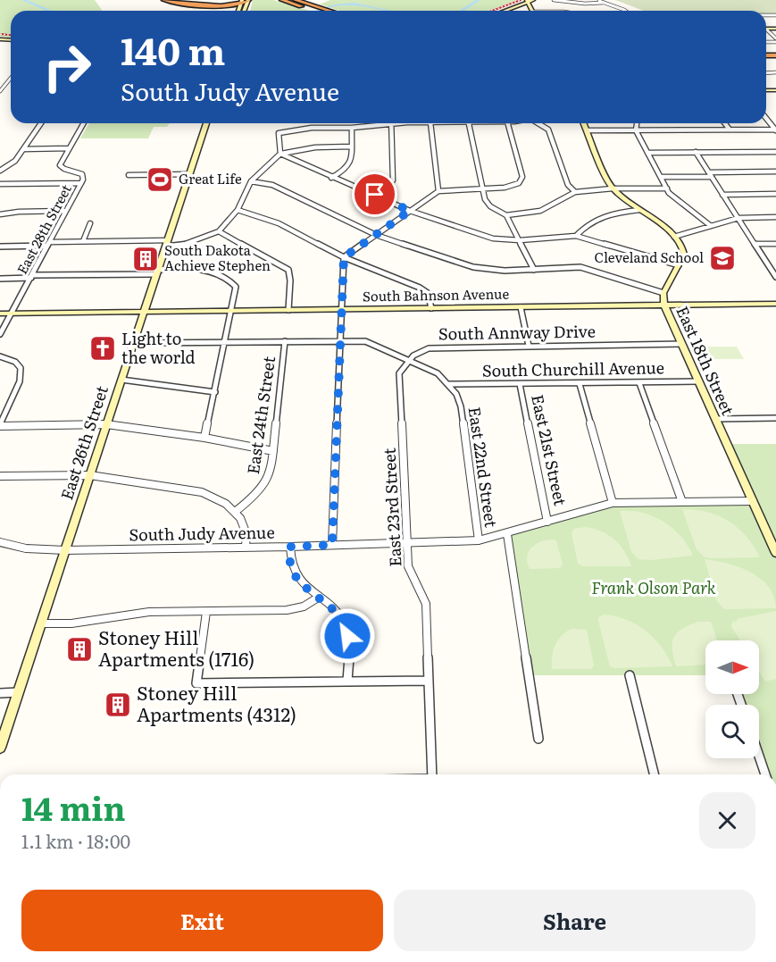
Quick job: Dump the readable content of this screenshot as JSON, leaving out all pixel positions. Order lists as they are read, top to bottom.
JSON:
{
  "streets": {
    "street": [
      "East 28th Street",
      "South Bahnson Avenue",
      "South Annway Drive",
      "East 18th Street",
      "South Churchill Avenue",
      "East 24th Street",
      "East 26th Street",
      "East 21st Street",
      "East 22nd Street",
      "East 23rd Street",
      "South Judy Avenue"
    ]
  },
  "crossings": [
    ["East 28th Street", "South Bahnson Avenue"],
    ["South Bahnson Avenue", "East 18th Street"],
    ["South Bahnson Avenue", "East 26th Street"],
    ["South Annway Drive", "East 18th Street"],
    ["South Annway Drive", "East 22nd Street"],
    ["South Annway Drive", "East 23rd Street"],
    ["East 18th Street", "South Churchill Avenue"],
    ["East 18th Street", "South Judy Avenue"],
    ["South Churchill Avenue", "East 21st Street"],
    ["South Churchill Avenue", "East 22nd Street"],
    ["East 26th Street", "South Judy Avenue"],
    ["East 21st Street", "South Judy Avenue"],
    ["East 22nd Street", "East 23rd Street"],
    ["East 22nd Street", "South Judy Avenue"],
    ["East 23rd Street", "South Judy Avenue"]
  ],
  "parks": ["Frank Olson Park"],
  "places": {
    "sports": ["Great Life"],
    "school or university": ["Cleveland School"],
    "building": ["South Dakota Achieve Stephen", "Stoney Hill Apartments (1716)", "Stoney Hill Apartments (4312)"],
    "church": ["Light to the world"]
  },
  "north": "right",
  "page": {
    "turn": ["140 m", "South Judy Avenue"],
    "heading": ["14 min", "1.1 km · 18:00"],
    "buttons": ["Exit", "Share"]
  }
}
